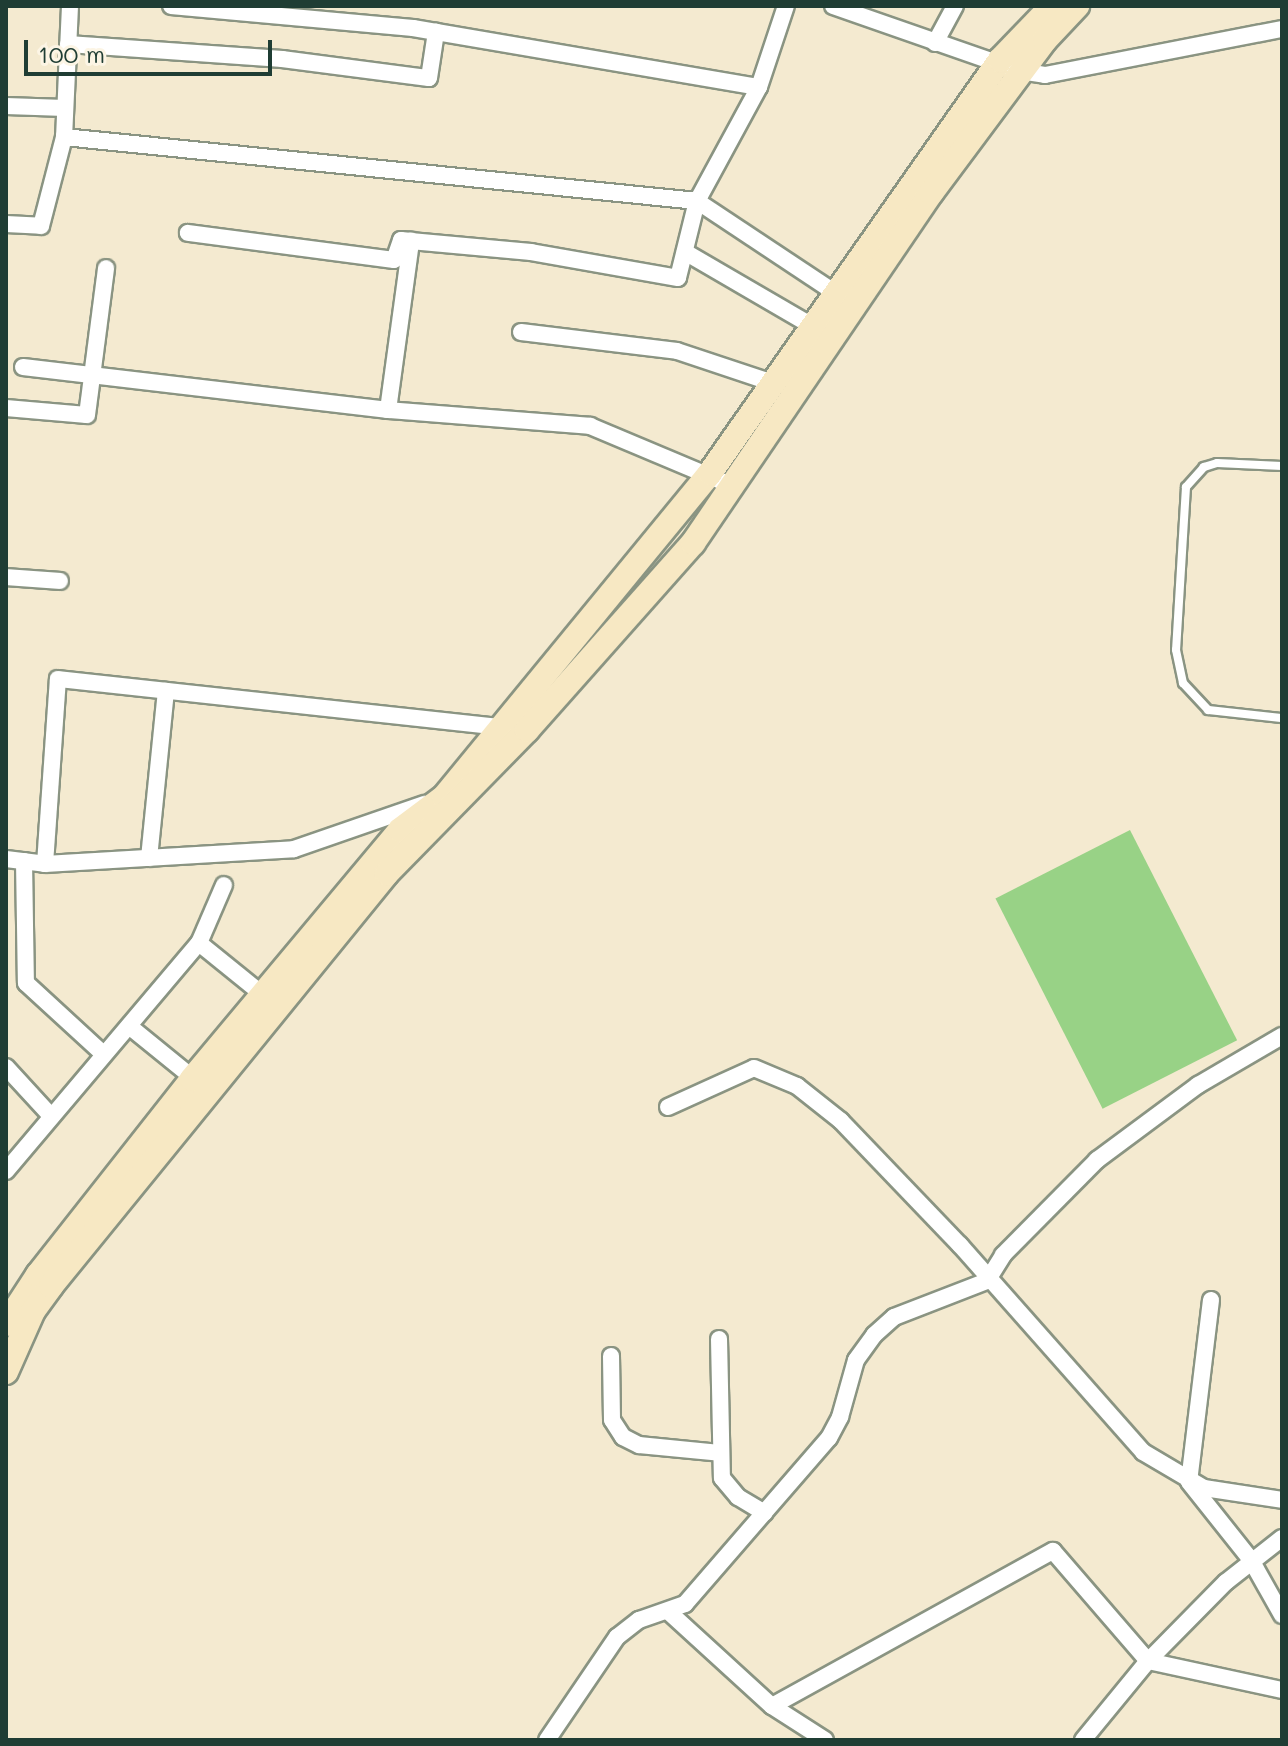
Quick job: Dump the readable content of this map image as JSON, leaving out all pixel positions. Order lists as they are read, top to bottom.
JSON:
{
  "scale_bar": "100 m"
}
